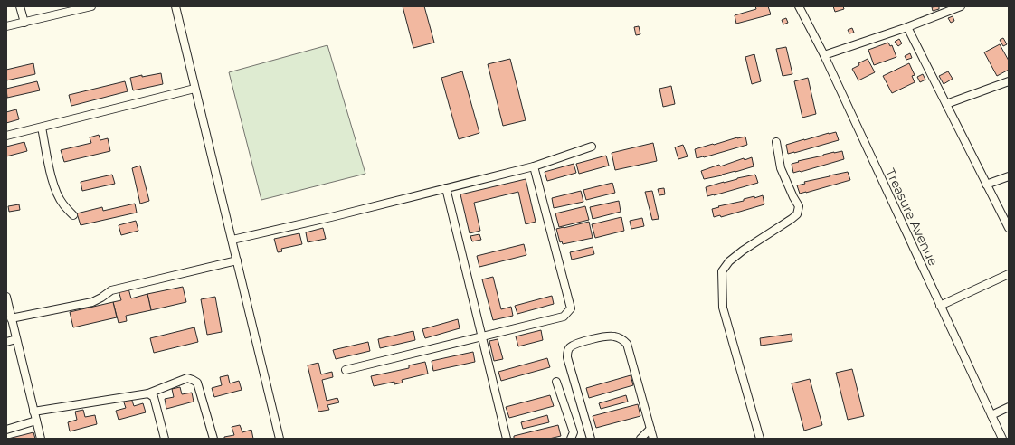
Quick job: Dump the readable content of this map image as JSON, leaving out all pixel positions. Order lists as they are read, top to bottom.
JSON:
{
  "streets": {
    "street": ["Treasure Avenue"]
  }
}
